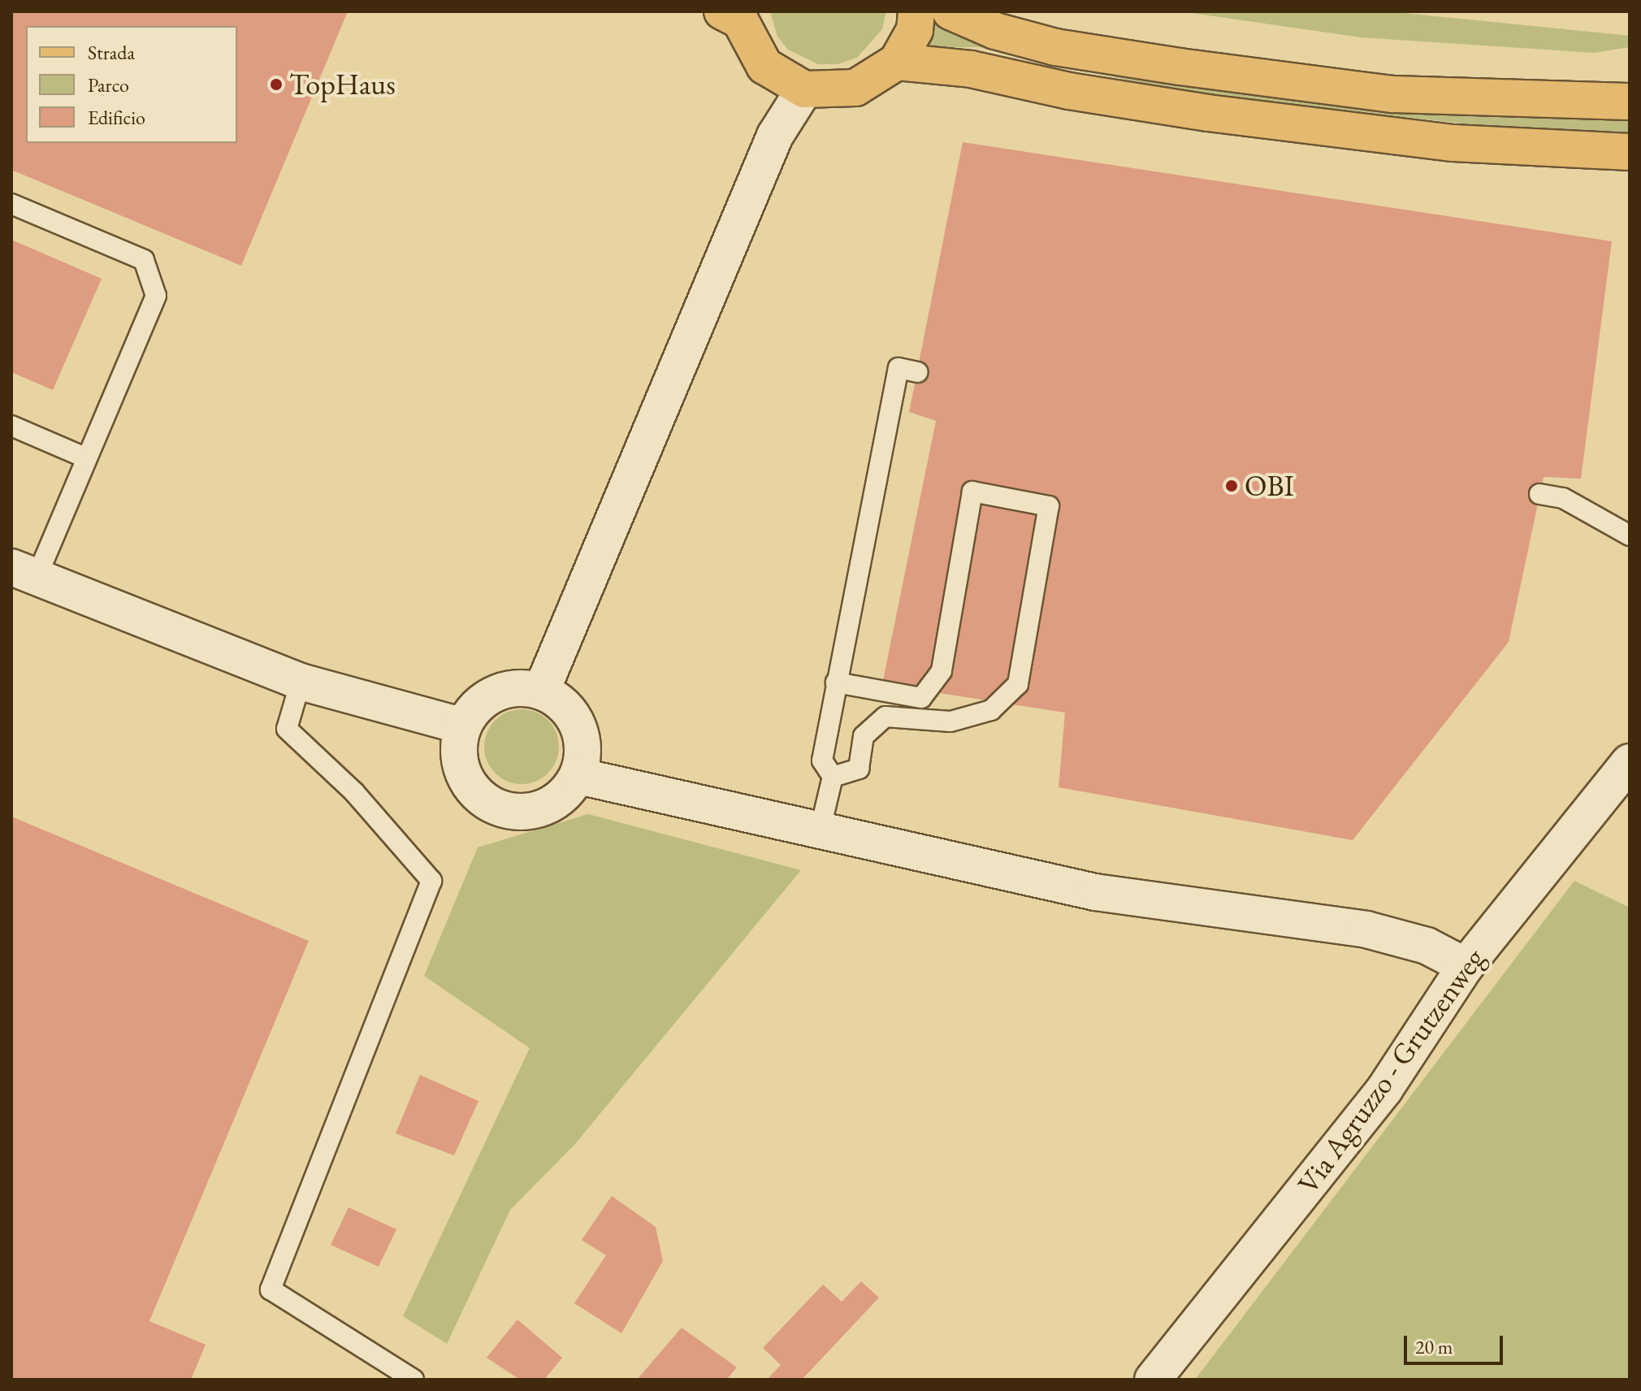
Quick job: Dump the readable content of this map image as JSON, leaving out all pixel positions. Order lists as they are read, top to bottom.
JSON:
{
  "streets": {
    "street": ["Via Agruzzo - Grutzenweg"]
  },
  "places": ["TopHaus", "OBI"],
  "legend": ["Strada", "Parco", "Edificio"],
  "scale_bar": "20 m"
}
